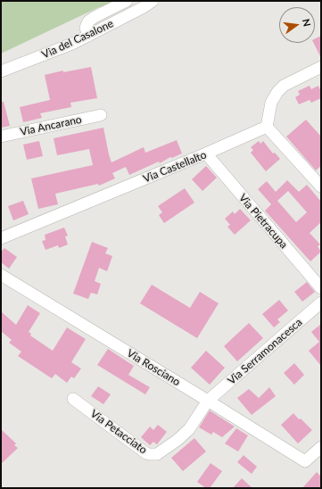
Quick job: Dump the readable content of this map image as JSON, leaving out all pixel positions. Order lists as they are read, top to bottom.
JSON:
{
  "streets": {
    "street": [
      "Via del Casalone",
      "Via Ancarano",
      "Via Castellalto",
      "Via Pietracupa",
      "Via Serramonacesca",
      "Via Rosciano",
      "Via Petacciato"
    ]
  },
  "crossings": [
    ["Via Castellalto", "Via Pietracupa"],
    ["Via Serramonacesca", "Via Rosciano"],
    ["Via Serramonacesca", "Via Petacciato"],
    ["Via Rosciano", "Via Petacciato"]
  ],
  "north": "right"
}
